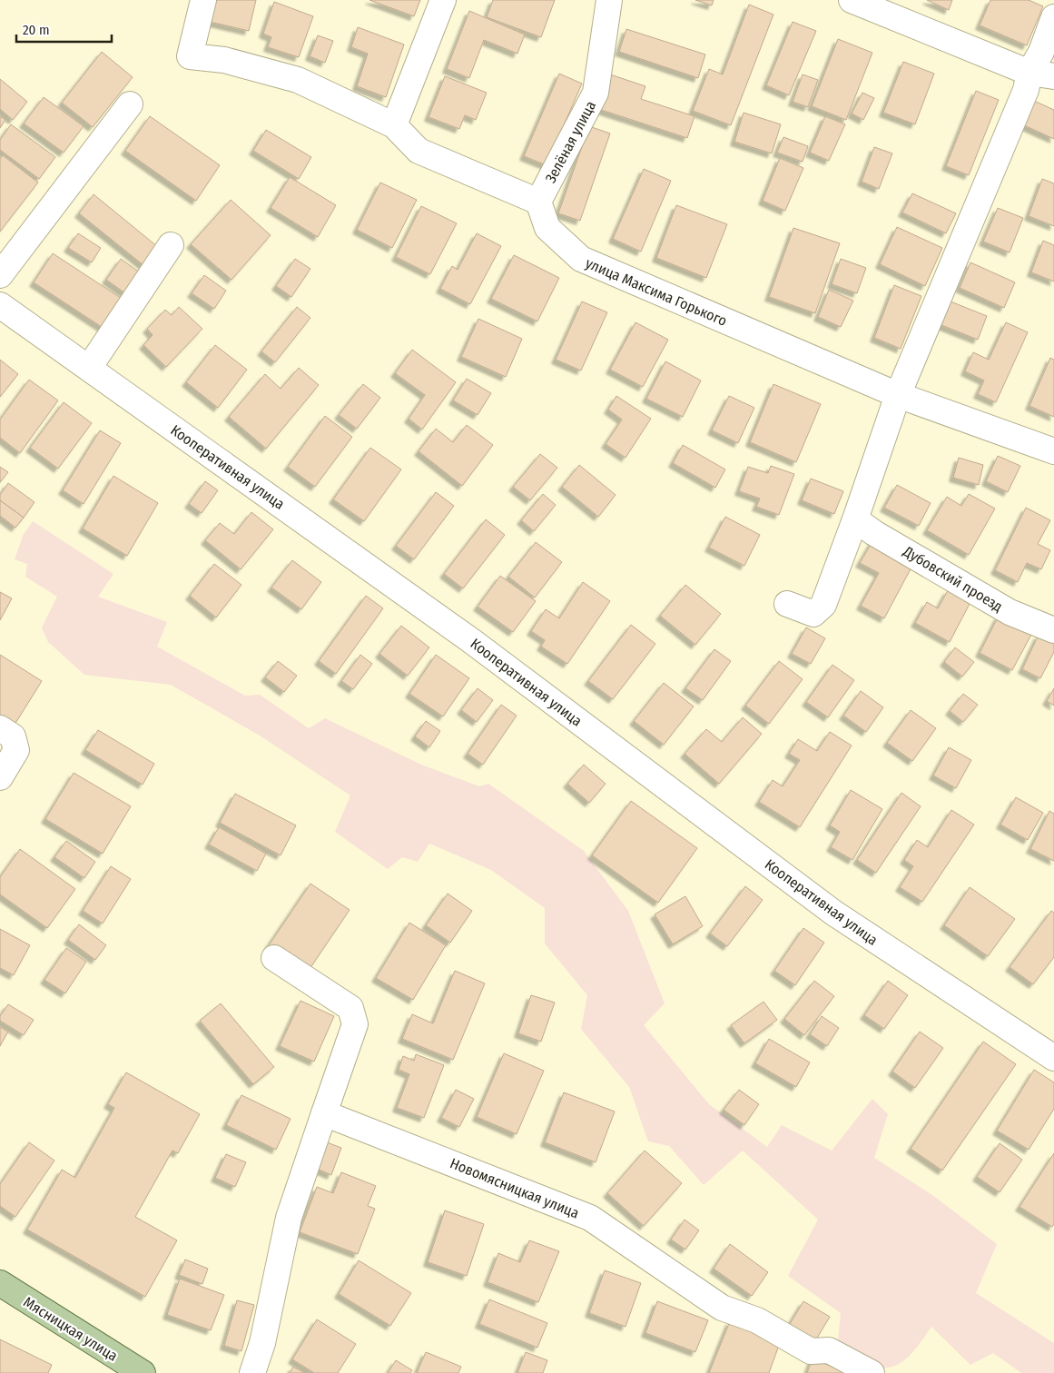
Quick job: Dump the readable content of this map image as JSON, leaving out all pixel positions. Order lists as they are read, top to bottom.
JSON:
{
  "streets": {
    "main road": ["Мясницкая улица"],
    "street": [
      "Зелёная улица",
      "улица Максима Горького",
      "Кооперативная улица",
      "Дубовский проезд",
      "Новомясницкая улица"
    ]
  },
  "crossings": [
    ["Зелёная улица", "улица Максима Горького"]
  ],
  "scale_bar": "20 m"
}
